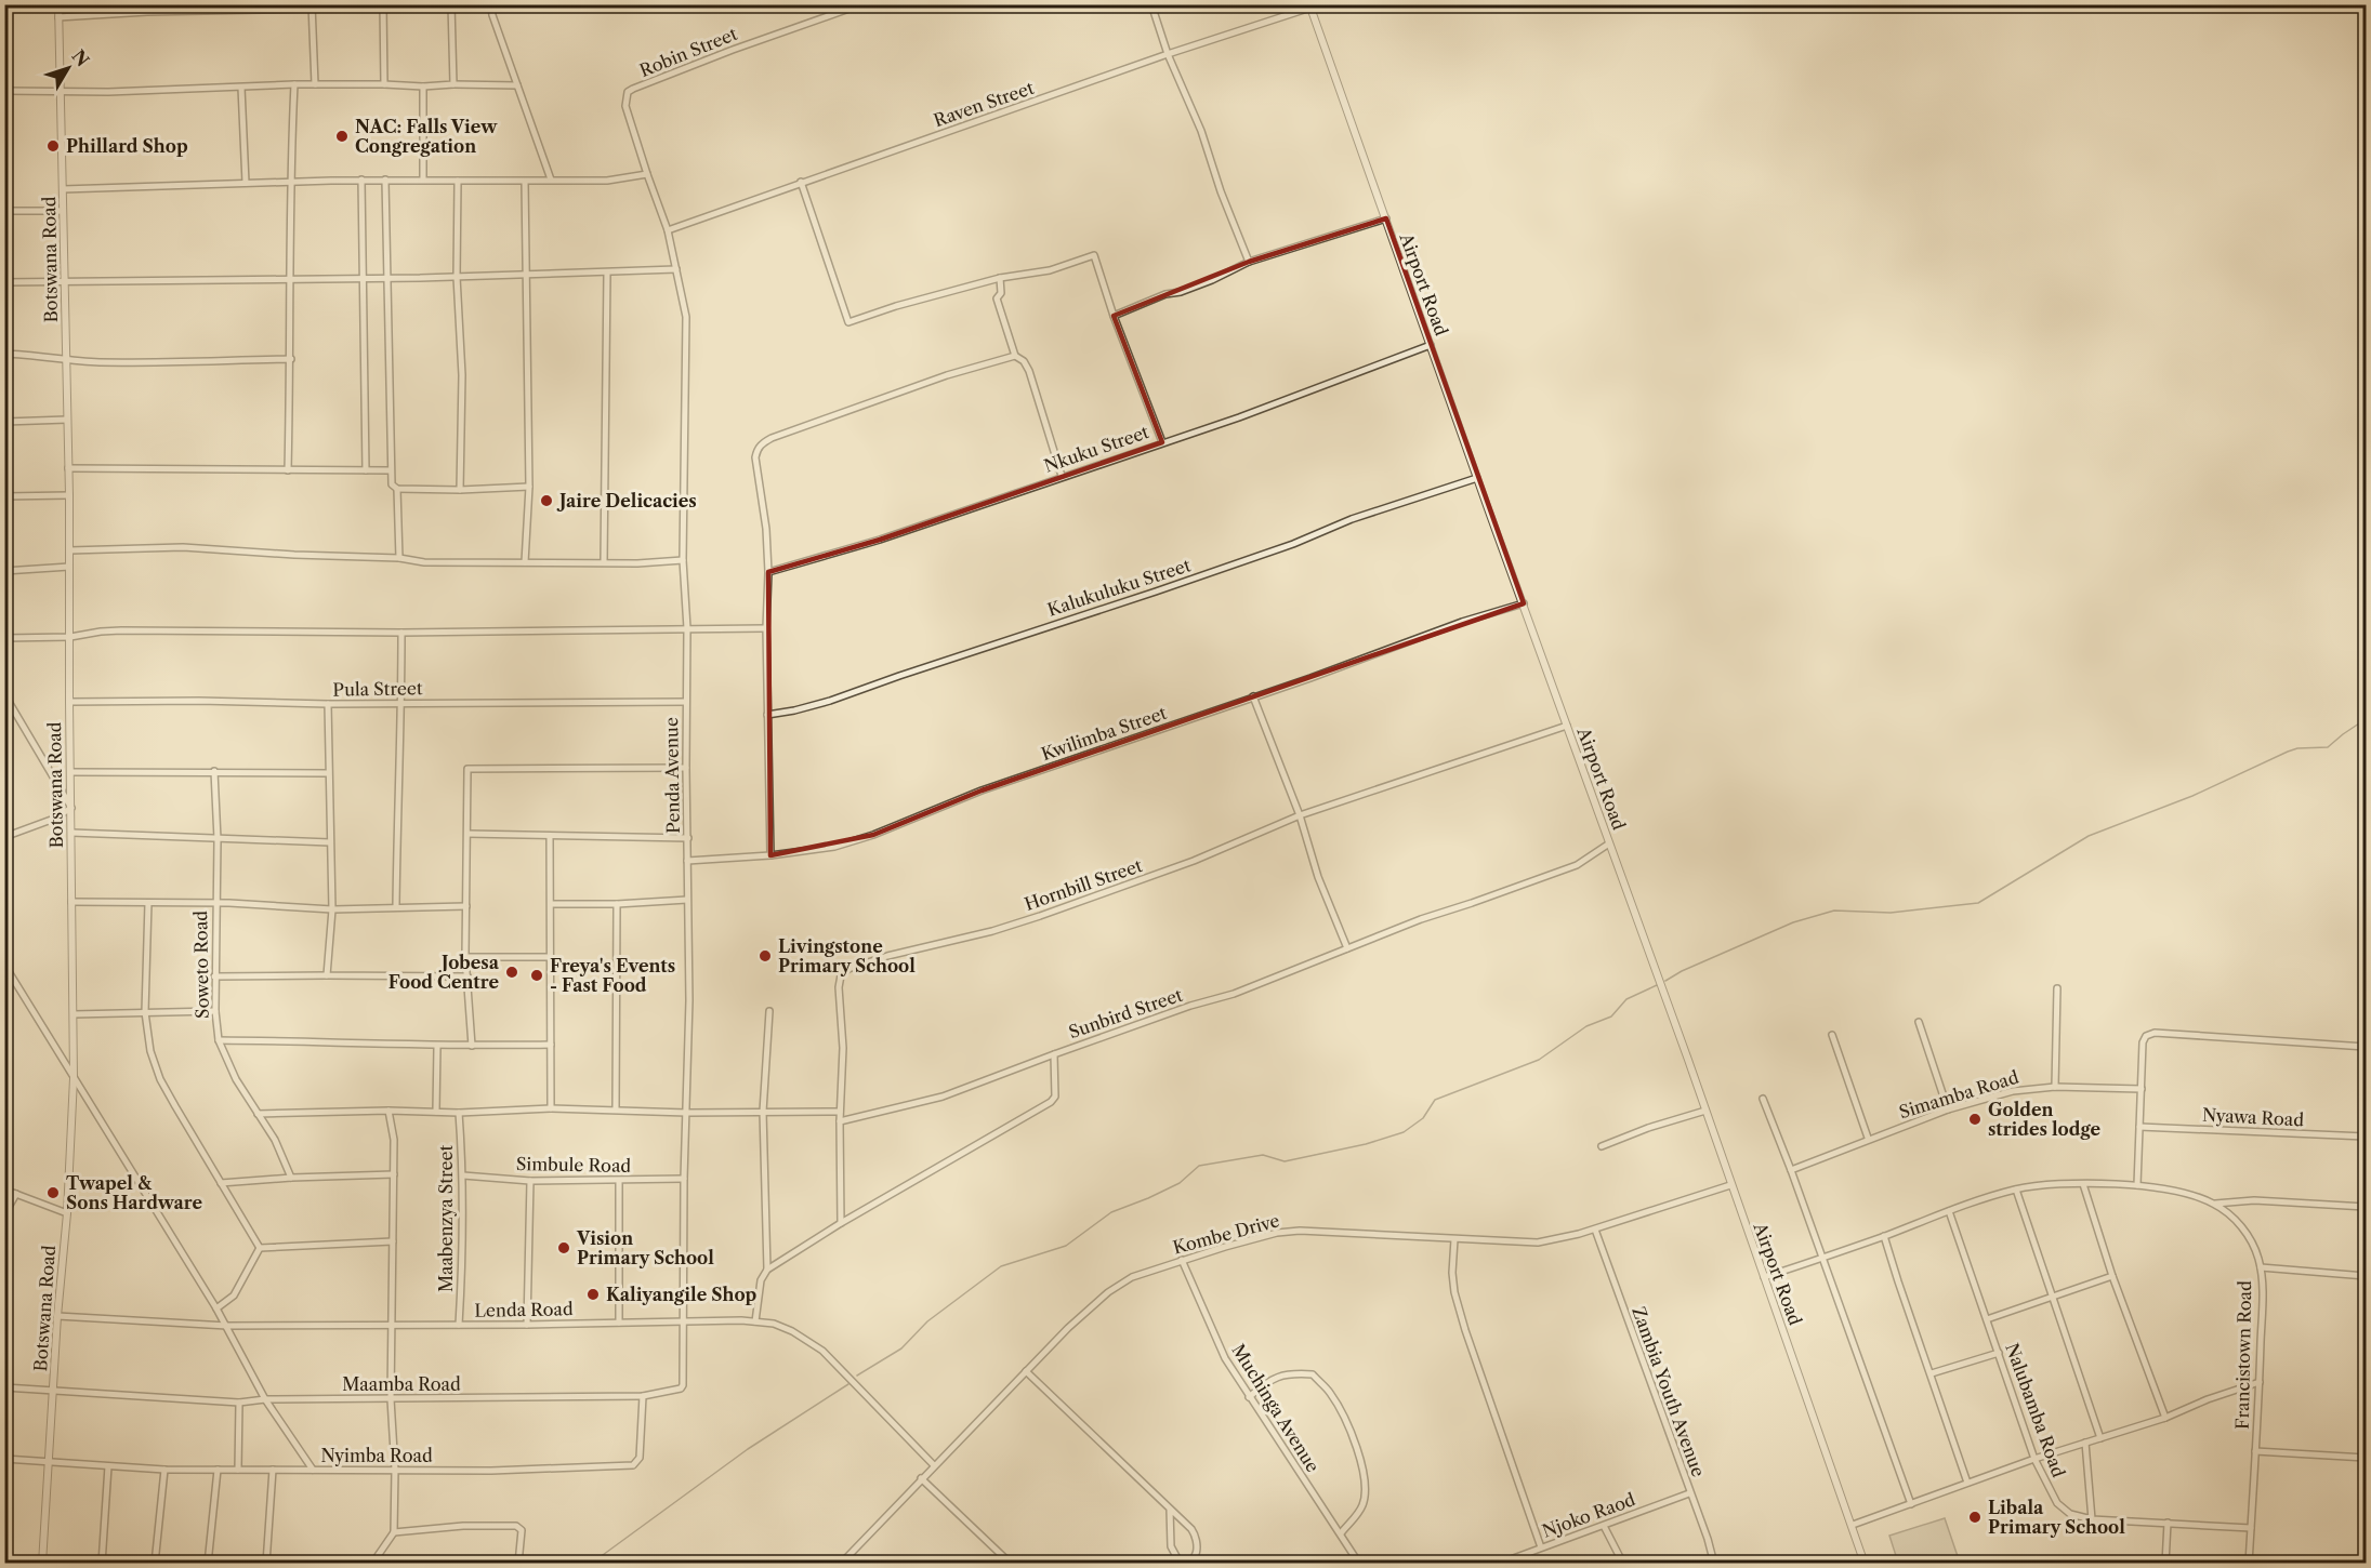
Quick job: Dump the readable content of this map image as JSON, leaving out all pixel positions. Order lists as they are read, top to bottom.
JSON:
{
  "streets": {
    "street": [
      "Robin Street",
      "Raven Street",
      "Botswana Road",
      "Airport Road",
      "Nkuku Street",
      "Kalukuluku Street",
      "Pula Street",
      "Kwilimba Street",
      "Penda Avenue",
      "Hornbill Street",
      "Soweto Road",
      "Sunbird Street",
      "Simamba Road",
      "Nyawa Road",
      "Simbule Road",
      "Maabenzya Street",
      "Kombe Drive",
      "Lenda Road",
      "Francistown Road",
      "Maamba Road",
      "Zambia Youth Avenue",
      "Muchinga Avenue",
      "Nalubamba Road",
      "Nyimba Road",
      "Njoko Raod"
    ]
  },
  "crossings": [
    ["Robin Street", "Raven Street"],
    ["Robin Street", "Penda Avenue"],
    ["Raven Street", "Airport Road"],
    ["Raven Street", "Penda Avenue"],
    ["Botswana Road", "Pula Street"],
    ["Botswana Road", "Lenda Road"],
    ["Botswana Road", "Maamba Road"],
    ["Botswana Road", "Nyimba Road"],
    ["Airport Road", "Nkuku Street"],
    ["Airport Road", "Kalukuluku Street"],
    ["Airport Road", "Kwilimba Street"],
    ["Airport Road", "Hornbill Street"],
    ["Airport Road", "Sunbird Street"],
    ["Airport Road", "Kombe Drive"],
    ["Airport Road", "Francistown Road"],
    ["Pula Street", "Penda Avenue"],
    ["Kwilimba Street", "Penda Avenue"],
    ["Penda Avenue", "Simbule Road"],
    ["Penda Avenue", "Lenda Road"],
    ["Penda Avenue", "Maamba Road"],
    ["Hornbill Street", "Sunbird Street"],
    ["Simbule Road", "Maabenzya Street"],
    ["Maabenzya Street", "Lenda Road"],
    ["Kombe Drive", "Lenda Road"],
    ["Kombe Drive", "Zambia Youth Avenue"],
    ["Kombe Drive", "Muchinga Avenue"],
    ["Lenda Road", "Maamba Road"],
    ["Francistown Road", "Nalubamba Road"],
    ["Maamba Road", "Nyimba Road"],
    ["Zambia Youth Avenue", "Njoko Raod"]
  ],
  "places": [
    "NAC: Falls View Congregation",
    "Phillard Shop",
    "Jaire Delicacies",
    "Livingstone Primary School",
    "Jobesa Food Centre",
    "Freya's Events - Fast Food",
    "Golden strides lodge",
    "Twapel & Sons Hardware",
    "Vision Primary School",
    "Kaliyangile Shop",
    "Libala Primary School"
  ],
  "north": "top right"
}
